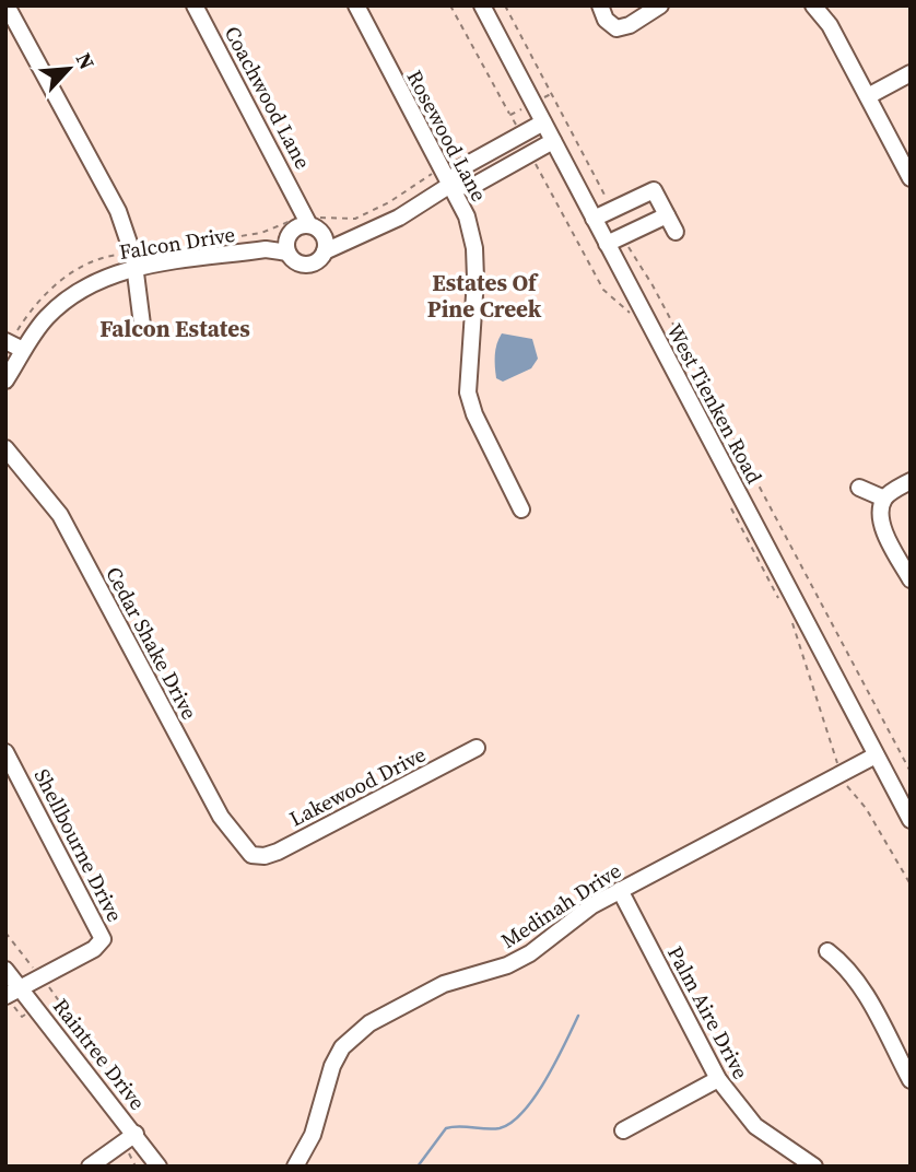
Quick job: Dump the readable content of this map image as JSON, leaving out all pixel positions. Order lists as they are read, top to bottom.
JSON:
{
  "streets": {
    "street": [
      "Coachwood Lane",
      "Rosewood Lane",
      "Falcon Drive",
      "West Tienken Road",
      "Cedar Shake Drive",
      "Lakewood Drive",
      "Shellbourne Drive",
      "Medinah Drive",
      "Palm Aire Drive",
      "Raintree Drive"
    ]
  },
  "crossings": [
    ["Coachwood Lane", "Falcon Drive"],
    ["West Tienken Road", "Medinah Drive"],
    ["Cedar Shake Drive", "Lakewood Drive"],
    ["Shellbourne Drive", "Raintree Drive"],
    ["Medinah Drive", "Palm Aire Drive"]
  ],
  "districts": ["Estates Of Pine Creek", "Falcon Estates"],
  "north": "top right"
}
